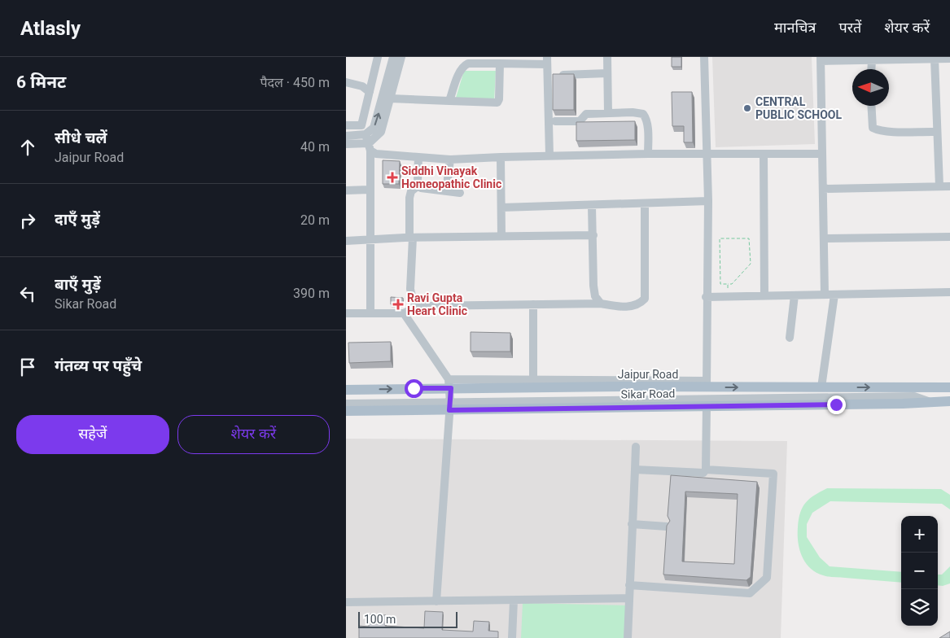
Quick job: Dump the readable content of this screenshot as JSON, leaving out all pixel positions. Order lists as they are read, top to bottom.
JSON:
{
  "streets": {
    "main road": ["Jaipur Road", "Sikar Road"]
  },
  "one_way": ["Jaipur Road"],
  "places": {
    "other": ["CENTRAL PUBLIC SCHOOL"],
    "health": ["Siddhi Vinayak Homeopathic Clinic", "Ravi Gupta Heart Clinic"]
  },
  "scale_bar": "100 m",
  "north": "left",
  "page": {
    "header": "Atlasly",
    "nav": ["मानचित्र", "परतें", "शेयर करें"],
    "heading": ["6 मिनट", "पैदल · 450 m"],
    "list": [
      ["सीधे चलें", "Jaipur Road", "40 m"],
      ["दाएँ मुड़ें", "20 m"],
      ["बाएँ मुड़ें", "Sikar Road", "390 m"],
      "गंतव्य पर पहुँचे"
    ],
    "buttons": ["सहेजें", "शेयर करें"],
    "map_buttons": ["+", "−"],
    "scale": "100 m"
  }
}
